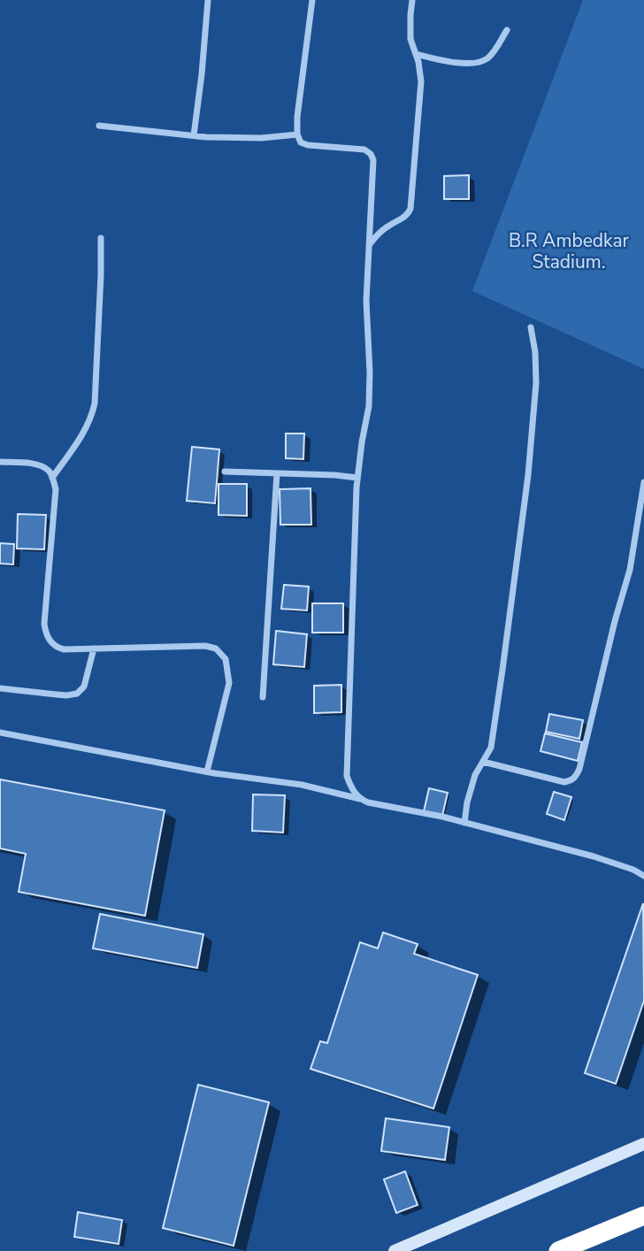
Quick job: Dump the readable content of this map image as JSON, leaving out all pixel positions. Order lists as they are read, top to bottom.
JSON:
{
  "parks": ["B.R Ambedkar Stadium."]
}
